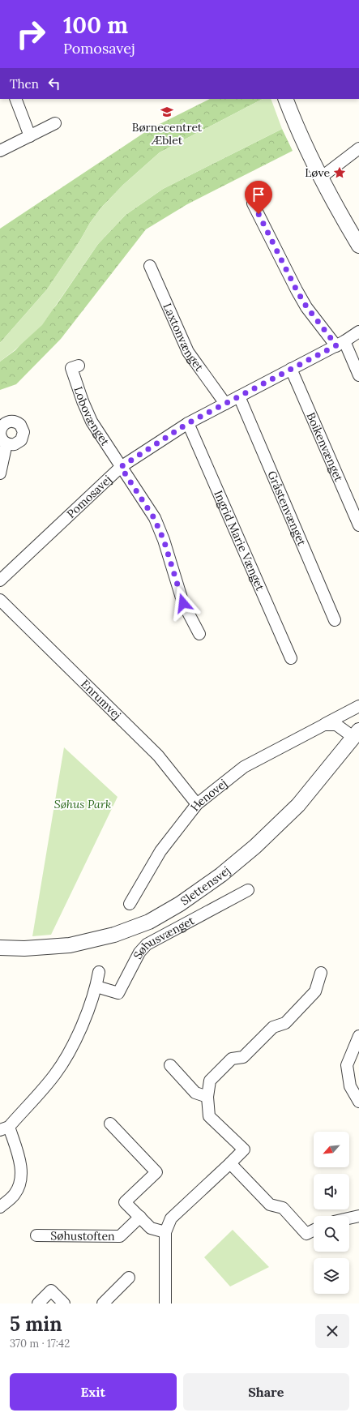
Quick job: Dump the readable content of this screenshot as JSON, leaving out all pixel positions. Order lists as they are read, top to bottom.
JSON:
{
  "streets": {
    "street": [
      "Laxtonvænget",
      "Lobovænget",
      "Boikenvænget",
      "Pomosavej",
      "Gråstenvænget",
      "Ingrid Marie Vænget",
      "Enrumvej",
      "Henovej",
      "Slettensvej",
      "Søhusvænget",
      "Søhustoften"
    ]
  },
  "crossings": [
    ["Laxtonvænget", "Pomosavej"],
    ["Lobovænget", "Pomosavej"],
    ["Boikenvænget", "Pomosavej"],
    ["Pomosavej", "Gråstenvænget"],
    ["Pomosavej", "Ingrid Marie Vænget"],
    ["Enrumvej", "Henovej"]
  ],
  "parks": ["Søhus Park"],
  "places": {
    "school or university": ["Børnecentret Æblet"],
    "place": ["Løve"]
  },
  "north": "bottom left",
  "page": {
    "turn": ["100 m", "Pomosavej"],
    "then": "Then",
    "heading": ["5 min", "370 m · 17:42"],
    "buttons": ["Exit", "Share"]
  }
}
